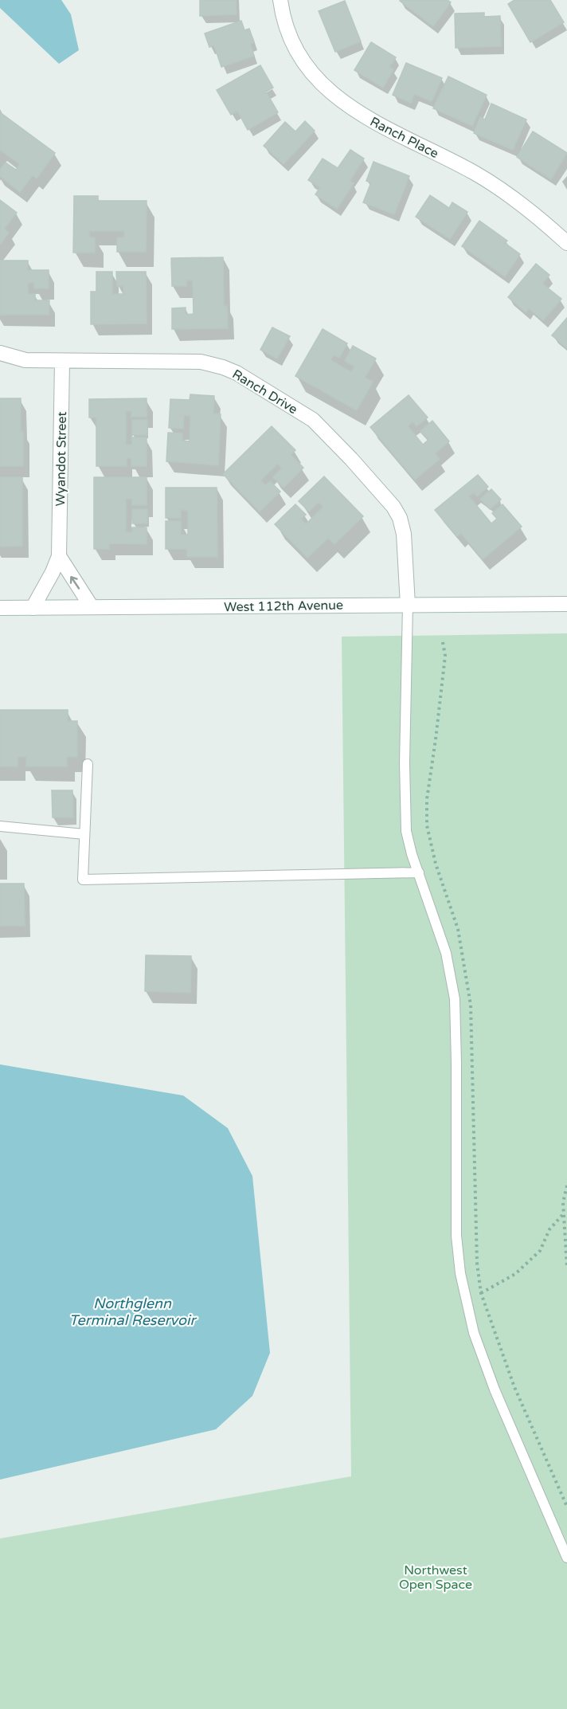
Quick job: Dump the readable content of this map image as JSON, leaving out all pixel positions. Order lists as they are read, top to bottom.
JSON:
{
  "streets": {
    "street": [
      "Ranch Place",
      "Ranch Drive",
      "Wyandot Street",
      "West 112th Avenue"
    ]
  },
  "crossings": [
    ["Ranch Drive", "Wyandot Street"],
    ["Ranch Drive", "West 112th Avenue"],
    ["Wyandot Street", "West 112th Avenue"]
  ],
  "water": ["Northglenn Terminal Reservoir"],
  "parks": ["Northwest Open Space"]
}
